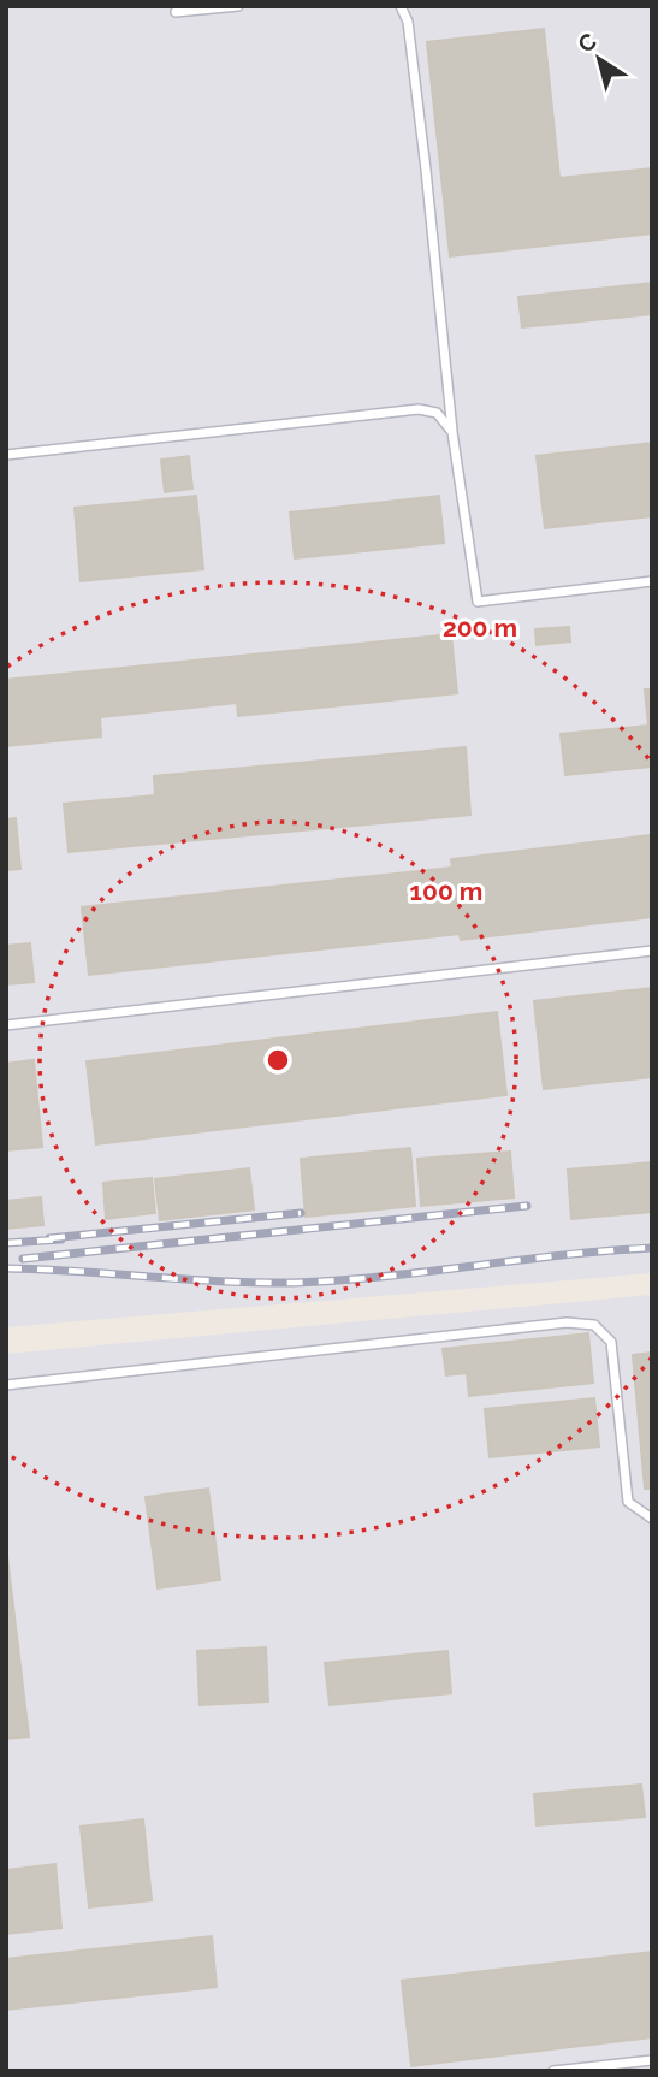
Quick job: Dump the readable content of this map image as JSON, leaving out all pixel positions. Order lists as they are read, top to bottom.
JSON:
{
  "north": "top left",
  "rings": ["200 m", "100 m"]
}
